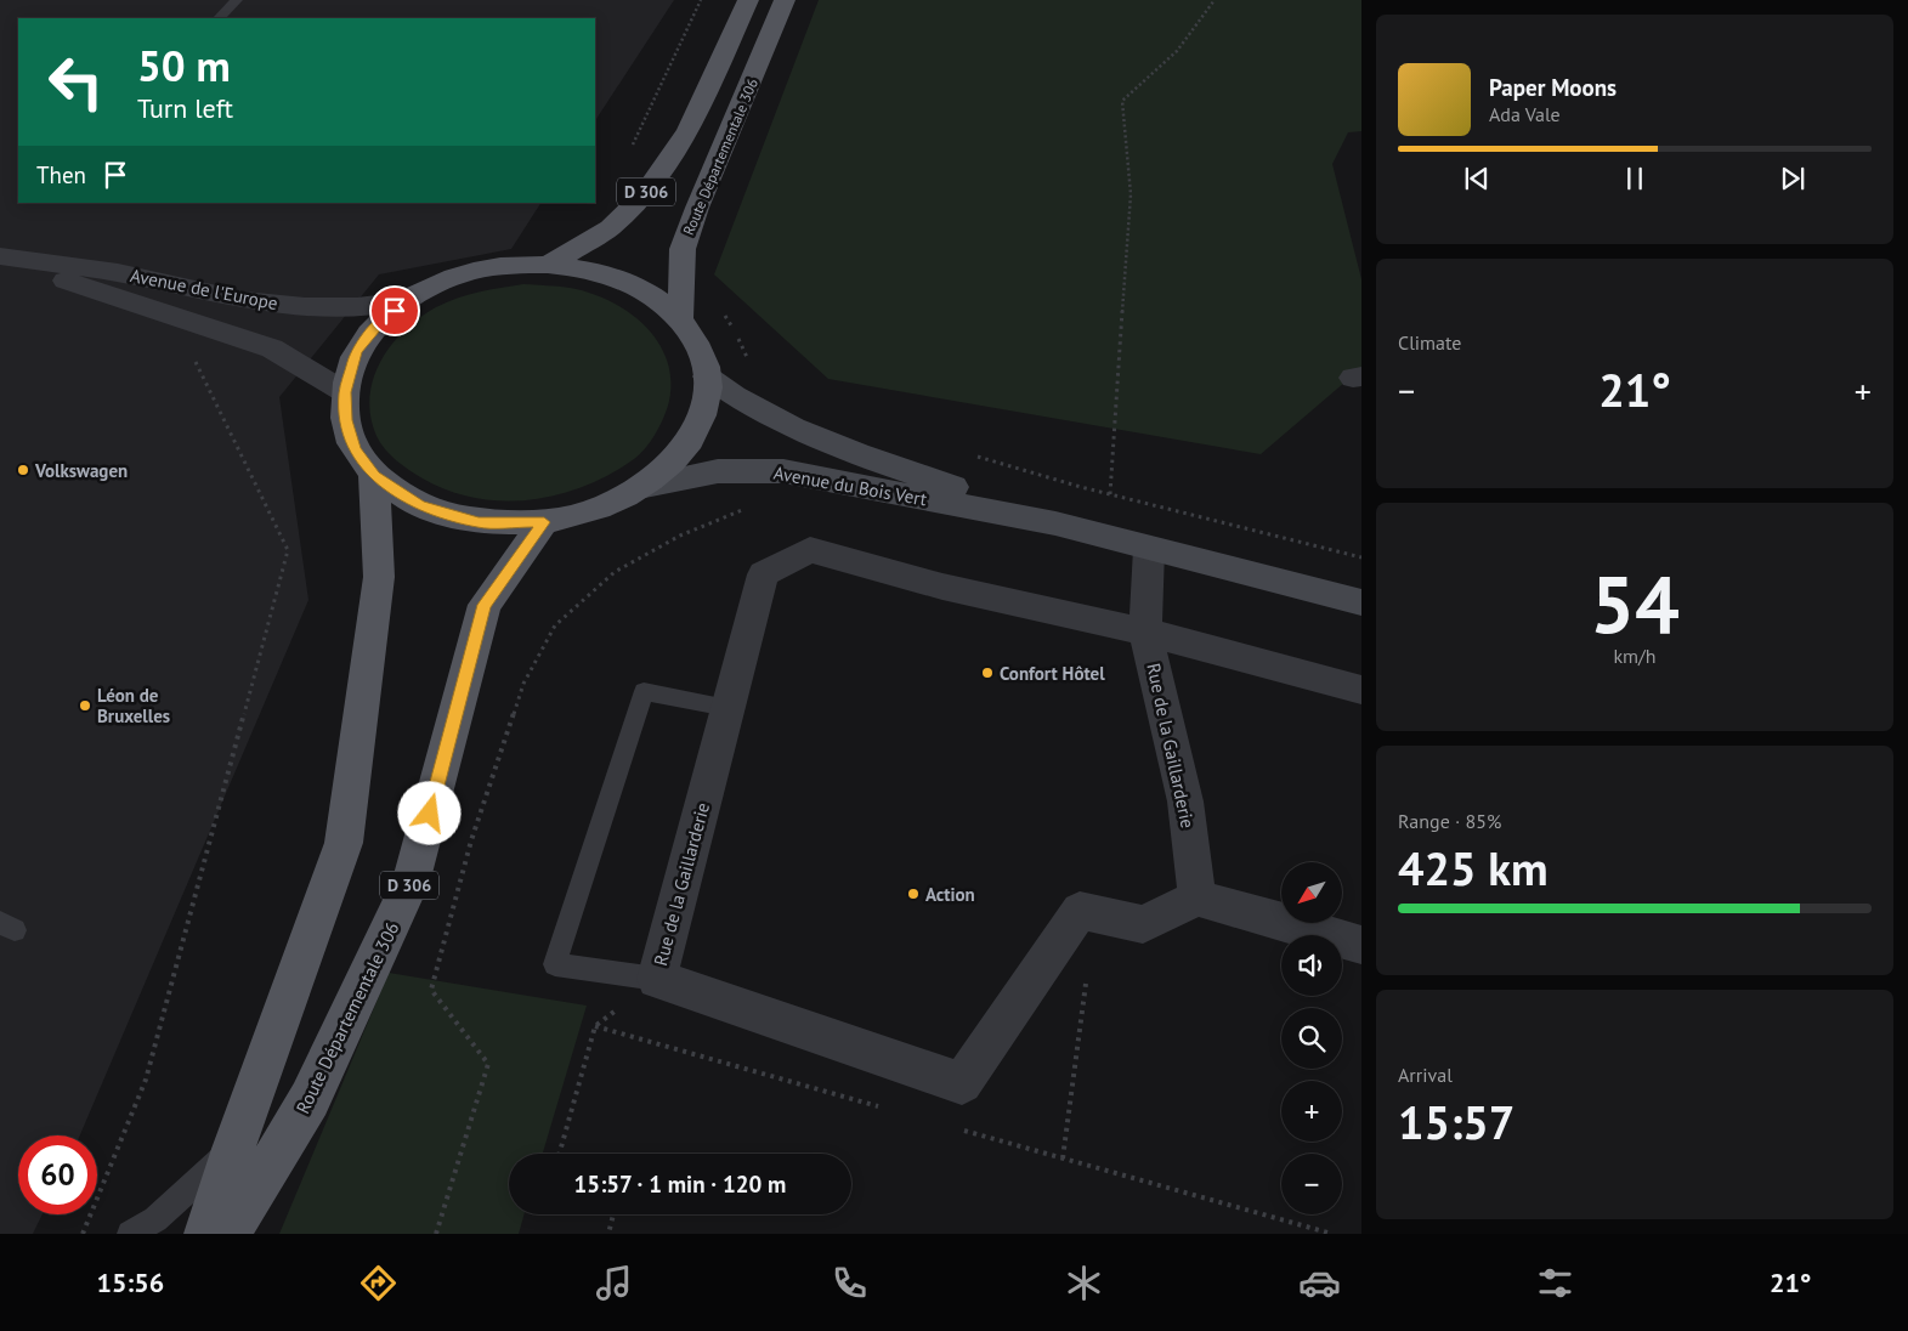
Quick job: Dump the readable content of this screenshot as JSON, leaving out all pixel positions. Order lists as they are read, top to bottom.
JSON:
{
  "streets": {
    "main road": ["Route Départementale 306", "D 306"],
    "street": ["Avenue de l'Europe", "Avenue du Bois Vert", "Rue de la Gaillarderie"]
  },
  "crossings": [
    ["Avenue du Bois Vert", "Rue de la Gaillarderie"]
  ],
  "places": [
    "Volkswagen",
    "Confort Hôtel",
    "Léon de Bruxelles",
    "Action"
  ],
  "north": "bottom left",
  "page": {
    "turn": ["50 m", "Turn left"],
    "song": ["Paper Moons", "Ada Vale"],
    "then": "Then",
    "tile": [
      "Climate",
      ["54", "km/h"],
      ["Range · 85%", "425 km"],
      ["Arrival", "15:57"]
    ],
    "heat": ["−", "21°", "+"],
    "map_buttons": ["+", "−"],
    "limit": "60",
    "trip": "15:57 · 1 min · 120 m",
    "tabs": ["15:56", "21°"]
  }
}
